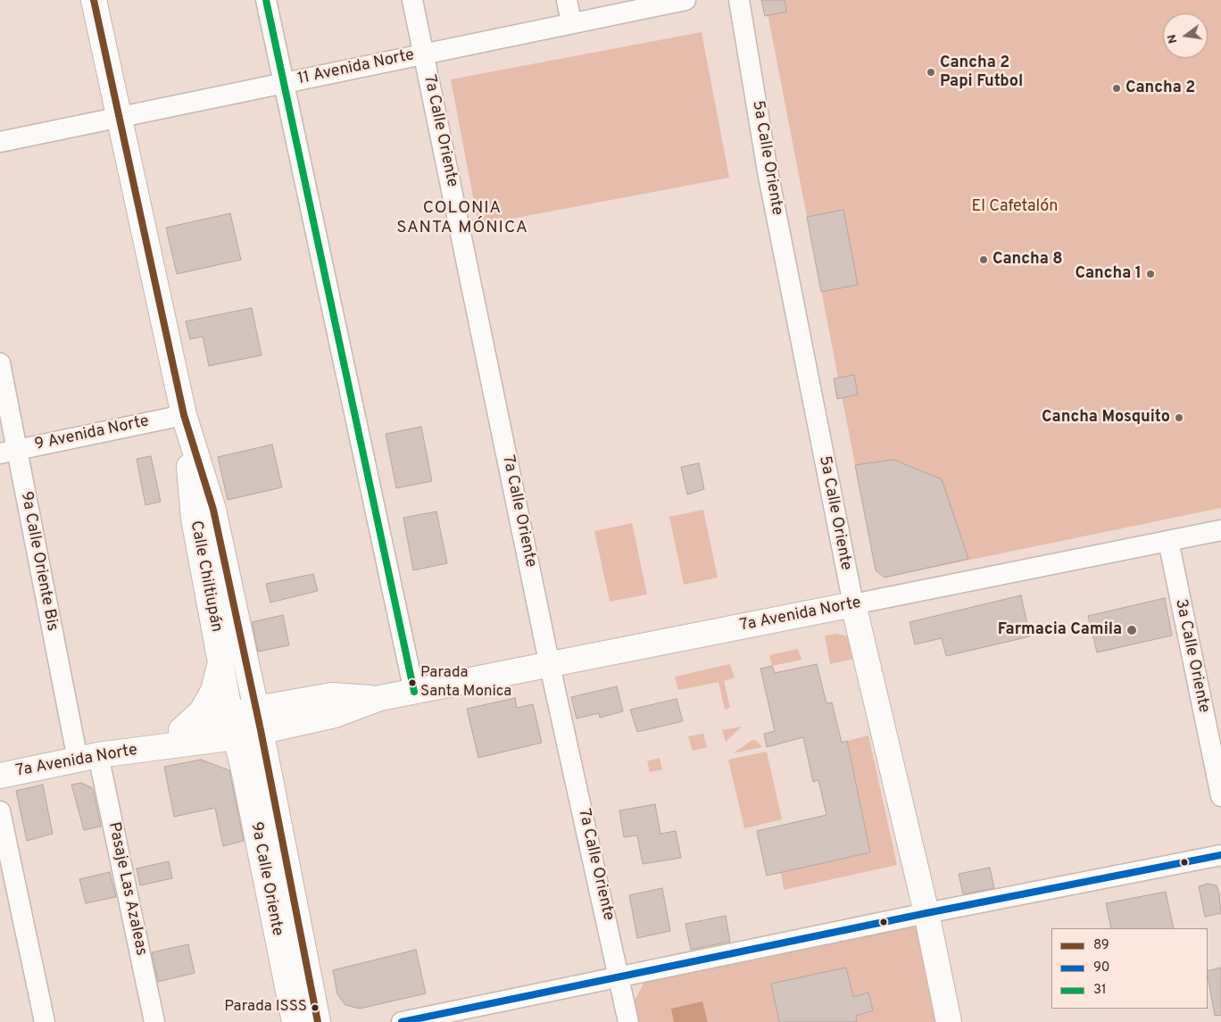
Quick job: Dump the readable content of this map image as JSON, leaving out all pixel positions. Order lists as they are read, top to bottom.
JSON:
{
  "streets": {
    "main road": [
      "5a Calle Oriente",
      "Calle Chiltiupán",
      "7a Avenida Norte",
      "9a Calle Oriente"
    ],
    "street": [
      "11 Avenida Norte",
      "7a Calle Oriente",
      "9 Avenida Norte",
      "9a Calle Oriente Bis",
      "3a Calle Oriente",
      "Pasaje Las Azaleas"
    ]
  },
  "crossings": [
    ["11 Avenida Norte", "7a Calle Oriente"],
    ["11 Avenida Norte", "Calle Chiltiupán"],
    ["7a Calle Oriente", "7a Avenida Norte"],
    ["5a Calle Oriente", "7a Avenida Norte"],
    ["9 Avenida Norte", "9a Calle Oriente Bis"],
    ["9 Avenida Norte", "Calle Chiltiupán"],
    ["9a Calle Oriente Bis", "7a Avenida Norte"],
    ["9a Calle Oriente Bis", "Pasaje Las Azaleas"],
    ["Calle Chiltiupán", "7a Avenida Norte"],
    ["Calle Chiltiupán", "9a Calle Oriente"],
    ["7a Avenida Norte", "3a Calle Oriente"],
    ["7a Avenida Norte", "9a Calle Oriente"],
    ["7a Avenida Norte", "Pasaje Las Azaleas"]
  ],
  "districts": ["COLONIA SANTA MÓNICA"],
  "parks": ["El Cafetalón"],
  "places": [
    "Cancha 2 Papi Futbol",
    "Cancha 2",
    "Cancha 8",
    "Cancha 1",
    "Cancha Mosquito",
    "Farmacia Camila",
    "Parada Santa Monica",
    "Parada ISSS"
  ],
  "lines": ["transit line 89", "transit line 31", "transit line 90"],
  "legend": ["89", "90", "31"],
  "north": "left"
}
